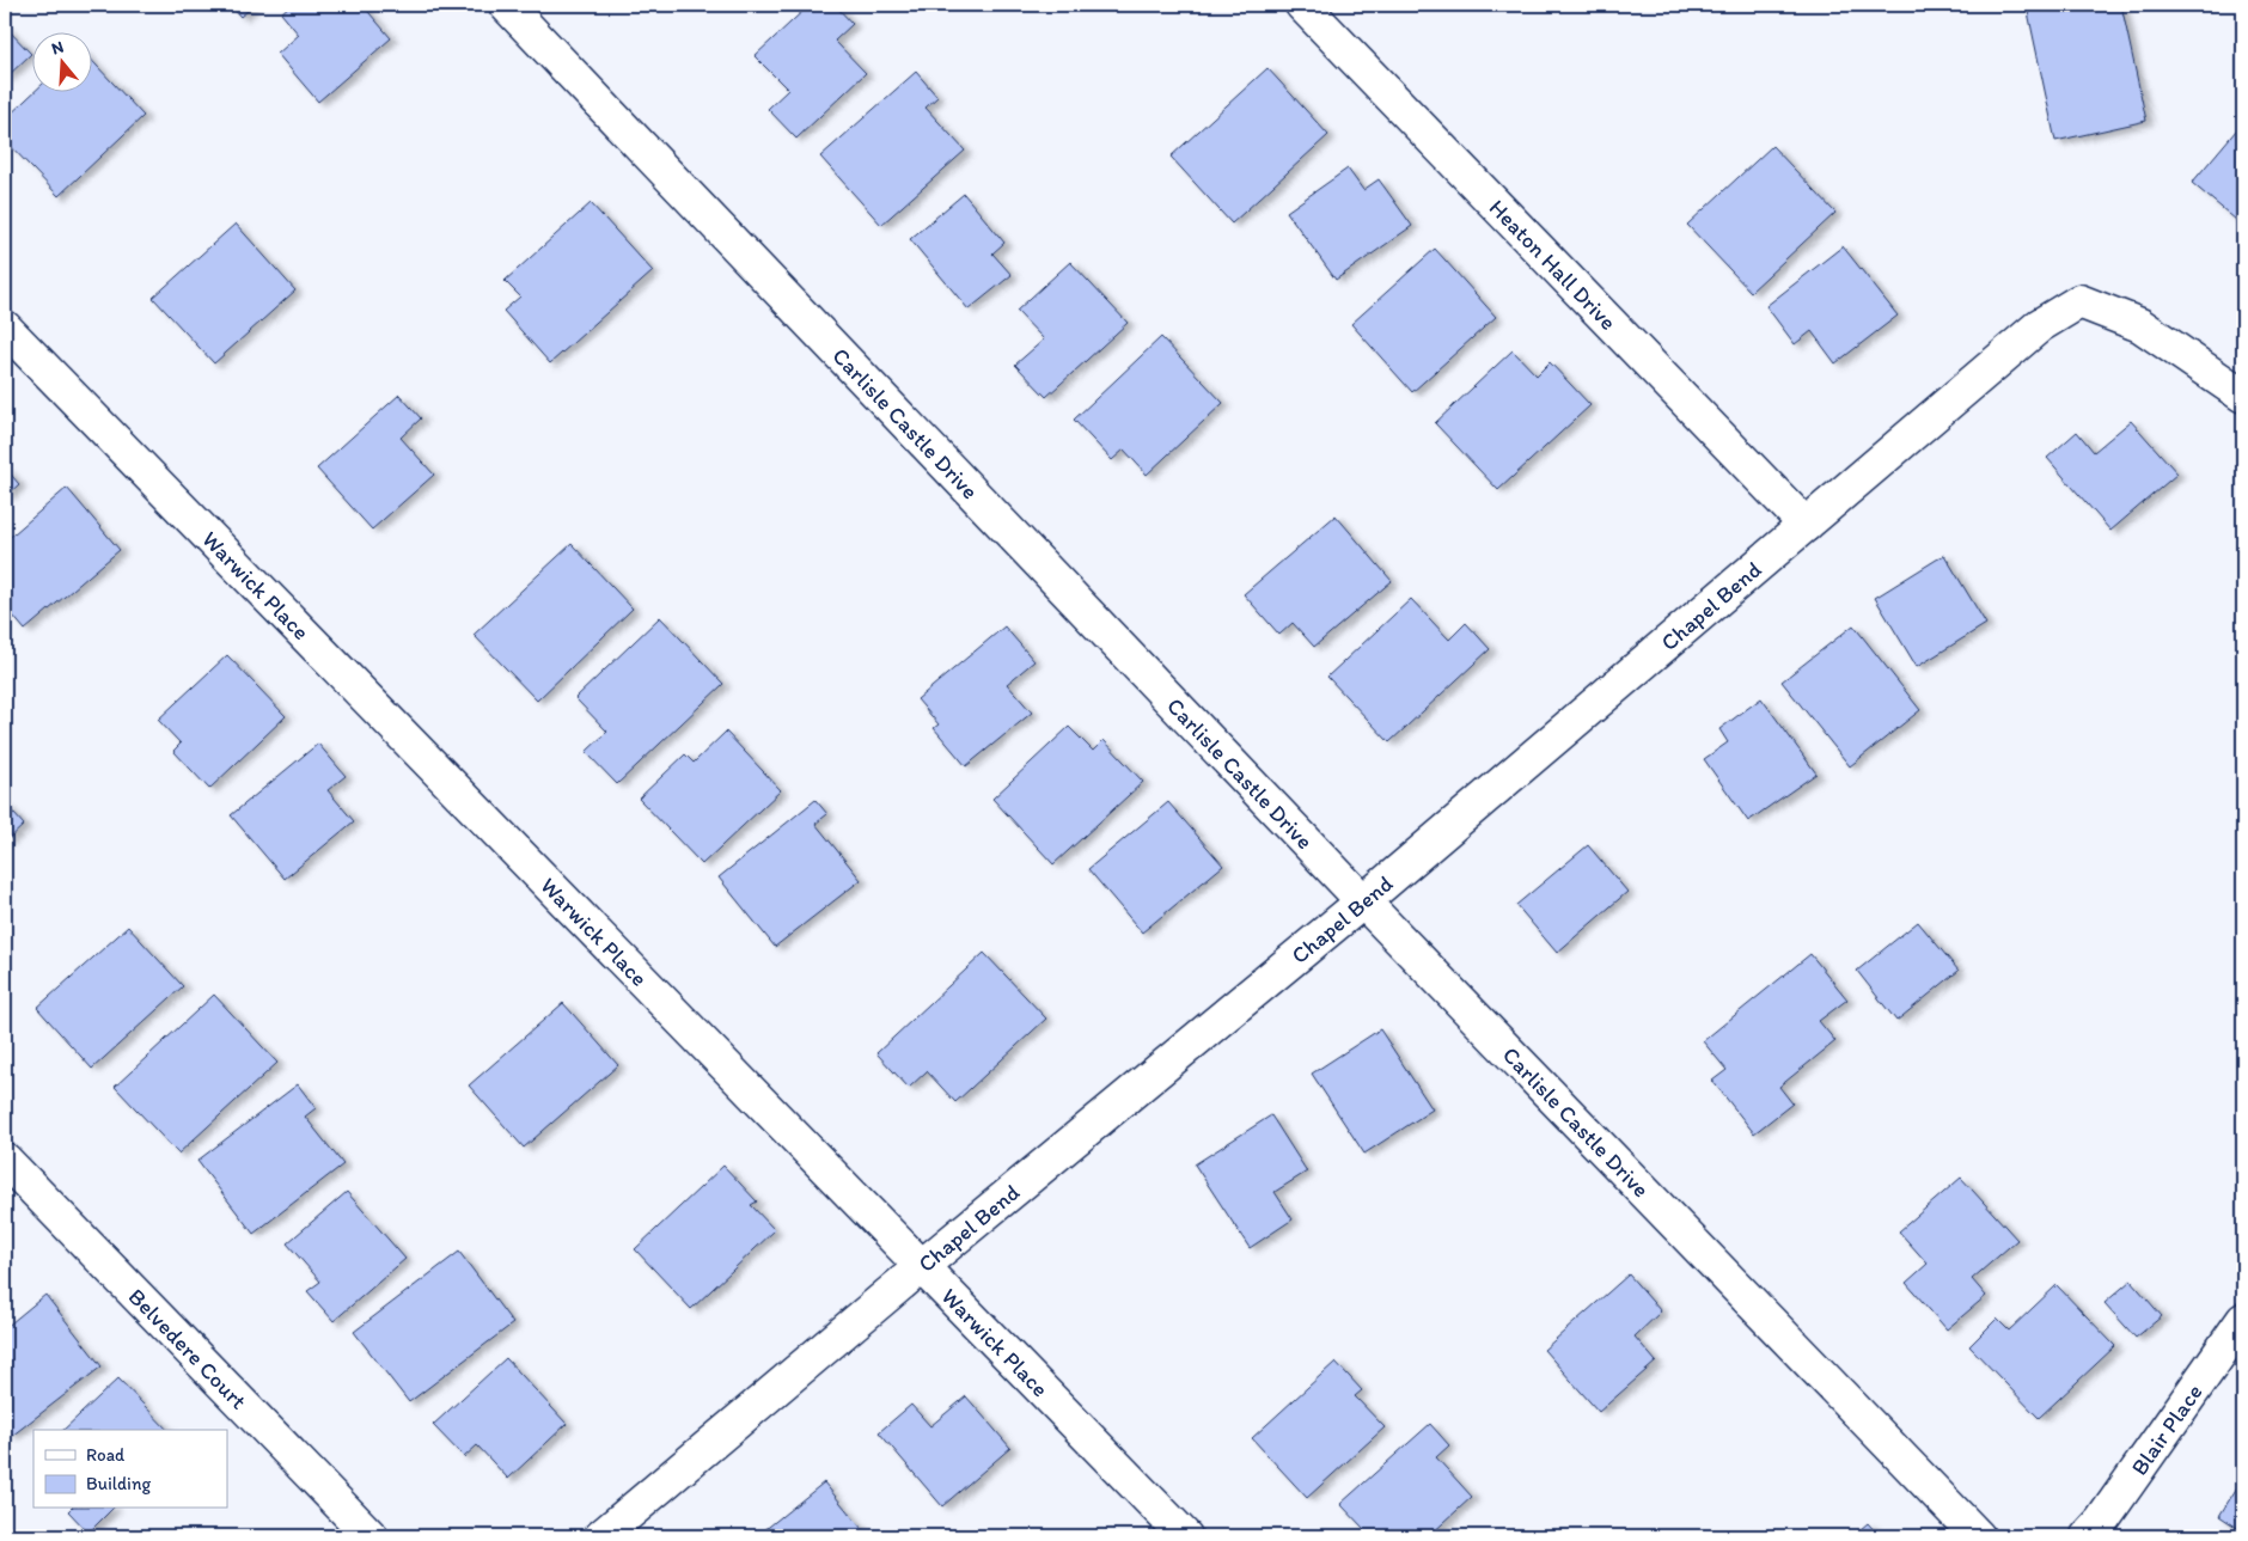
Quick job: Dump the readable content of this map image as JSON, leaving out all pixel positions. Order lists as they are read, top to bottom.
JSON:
{
  "streets": {
    "street": [
      "Heaton Hall Drive",
      "Carlisle Castle Drive",
      "Warwick Place",
      "Chapel Bend",
      "Belvedere Court",
      "Blair Place"
    ]
  },
  "crossings": [
    ["Heaton Hall Drive", "Chapel Bend"],
    ["Carlisle Castle Drive", "Chapel Bend"],
    ["Warwick Place", "Chapel Bend"]
  ],
  "legend": ["Road", "Building"],
  "north": "top"
}
